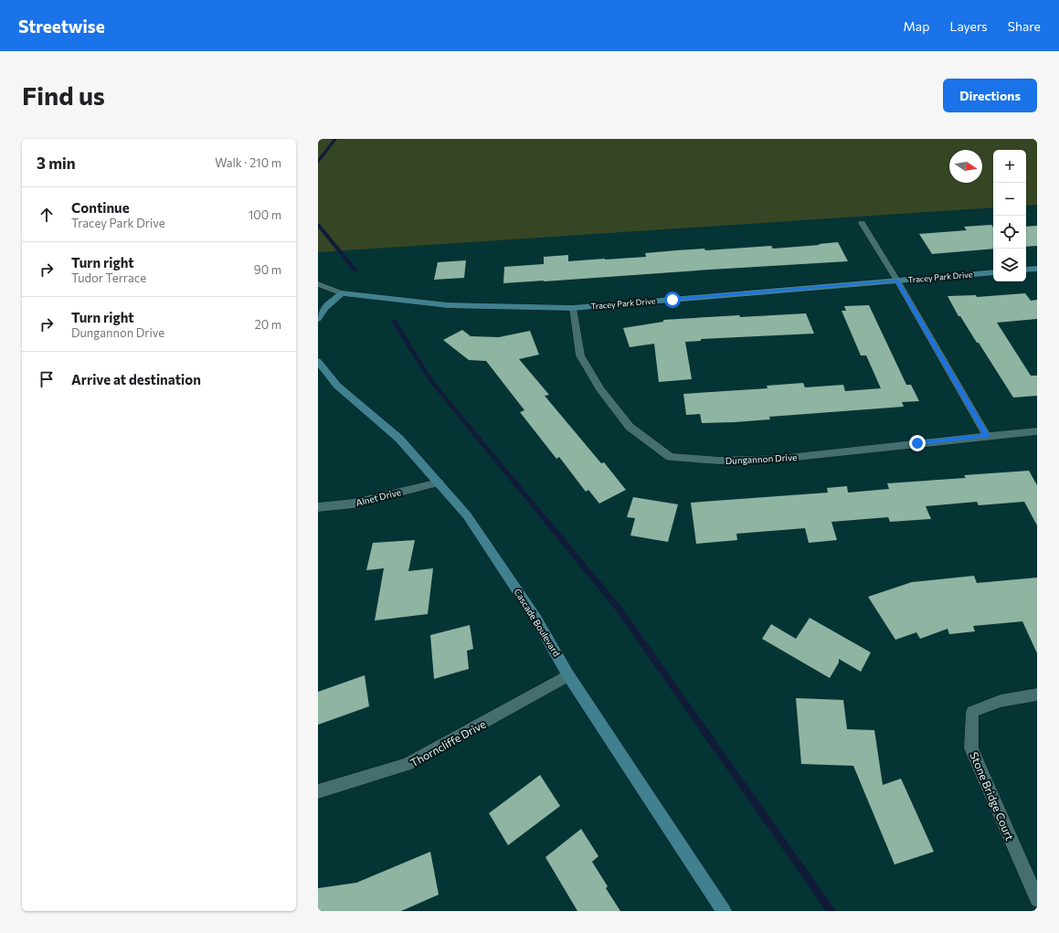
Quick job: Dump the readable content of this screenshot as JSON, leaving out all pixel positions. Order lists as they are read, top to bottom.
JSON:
{
  "streets": {
    "street": [
      "Tracey Park Drive",
      "Dungannon Drive",
      "Alnet Drive",
      "Cascade Boulevard",
      "Thorncliffe Drive",
      "Stone Bridge Court"
    ]
  },
  "crossings": [
    ["Tracey Park Drive", "Dungannon Drive"],
    ["Alnet Drive", "Cascade Boulevard"],
    ["Cascade Boulevard", "Thorncliffe Drive"]
  ],
  "north": "right",
  "page": {
    "header": "Streetwise",
    "nav": ["Map", "Layers", "Share"],
    "buttons": "Directions",
    "title": "Find us",
    "heading": ["3 min", "Walk · 210 m"],
    "map_buttons": ["+", "−"],
    "list": [
      ["Continue", "Tracey Park Drive", "100 m"],
      ["Turn right", "Tudor Terrace", "90 m"],
      ["Turn right", "Dungannon Drive", "20 m"],
      "Arrive at destination"
    ]
  }
}
